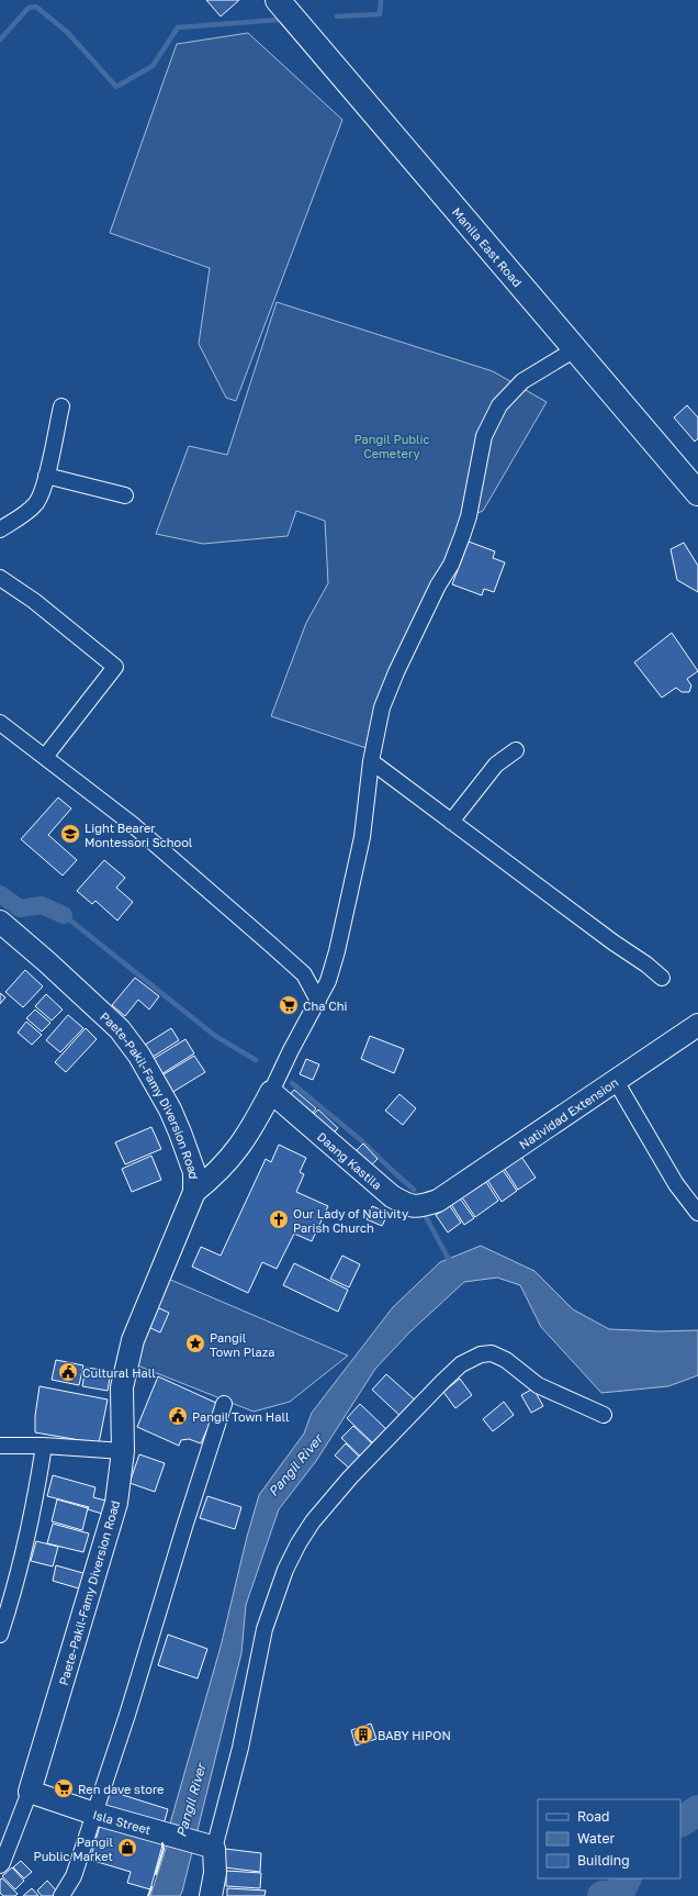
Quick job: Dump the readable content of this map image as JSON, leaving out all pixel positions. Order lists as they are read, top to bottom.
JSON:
{
  "streets": {
    "main road": [
      "Manila East Road",
      "Paete-Pakil-Famy Diversion Road",
      "Natividad Extension",
      "Daang Kastila",
      "Isla Street"
    ]
  },
  "crossings": [
    ["Paete-Pakil-Famy Diversion Road", "Isla Street"],
    ["Natividad Extension", "Daang Kastila"]
  ],
  "water": ["Pangil River"],
  "parks": ["Pangil Public Cemetery"],
  "places": {
    "school or university": ["Light Bearer Montessori School"],
    "supermarket": ["Cha Chi", "Ren dave store"],
    "church": ["Our Lady of Nativity Parish Church"],
    "place": ["Pangil Town Plaza"],
    "public building": ["Cultural Hall", "Pangil Town Hall"],
    "building": ["BABY HIPON"],
    "shop": ["Pangil Public Market"]
  },
  "legend": ["Road", "Water", "Building"]
}
